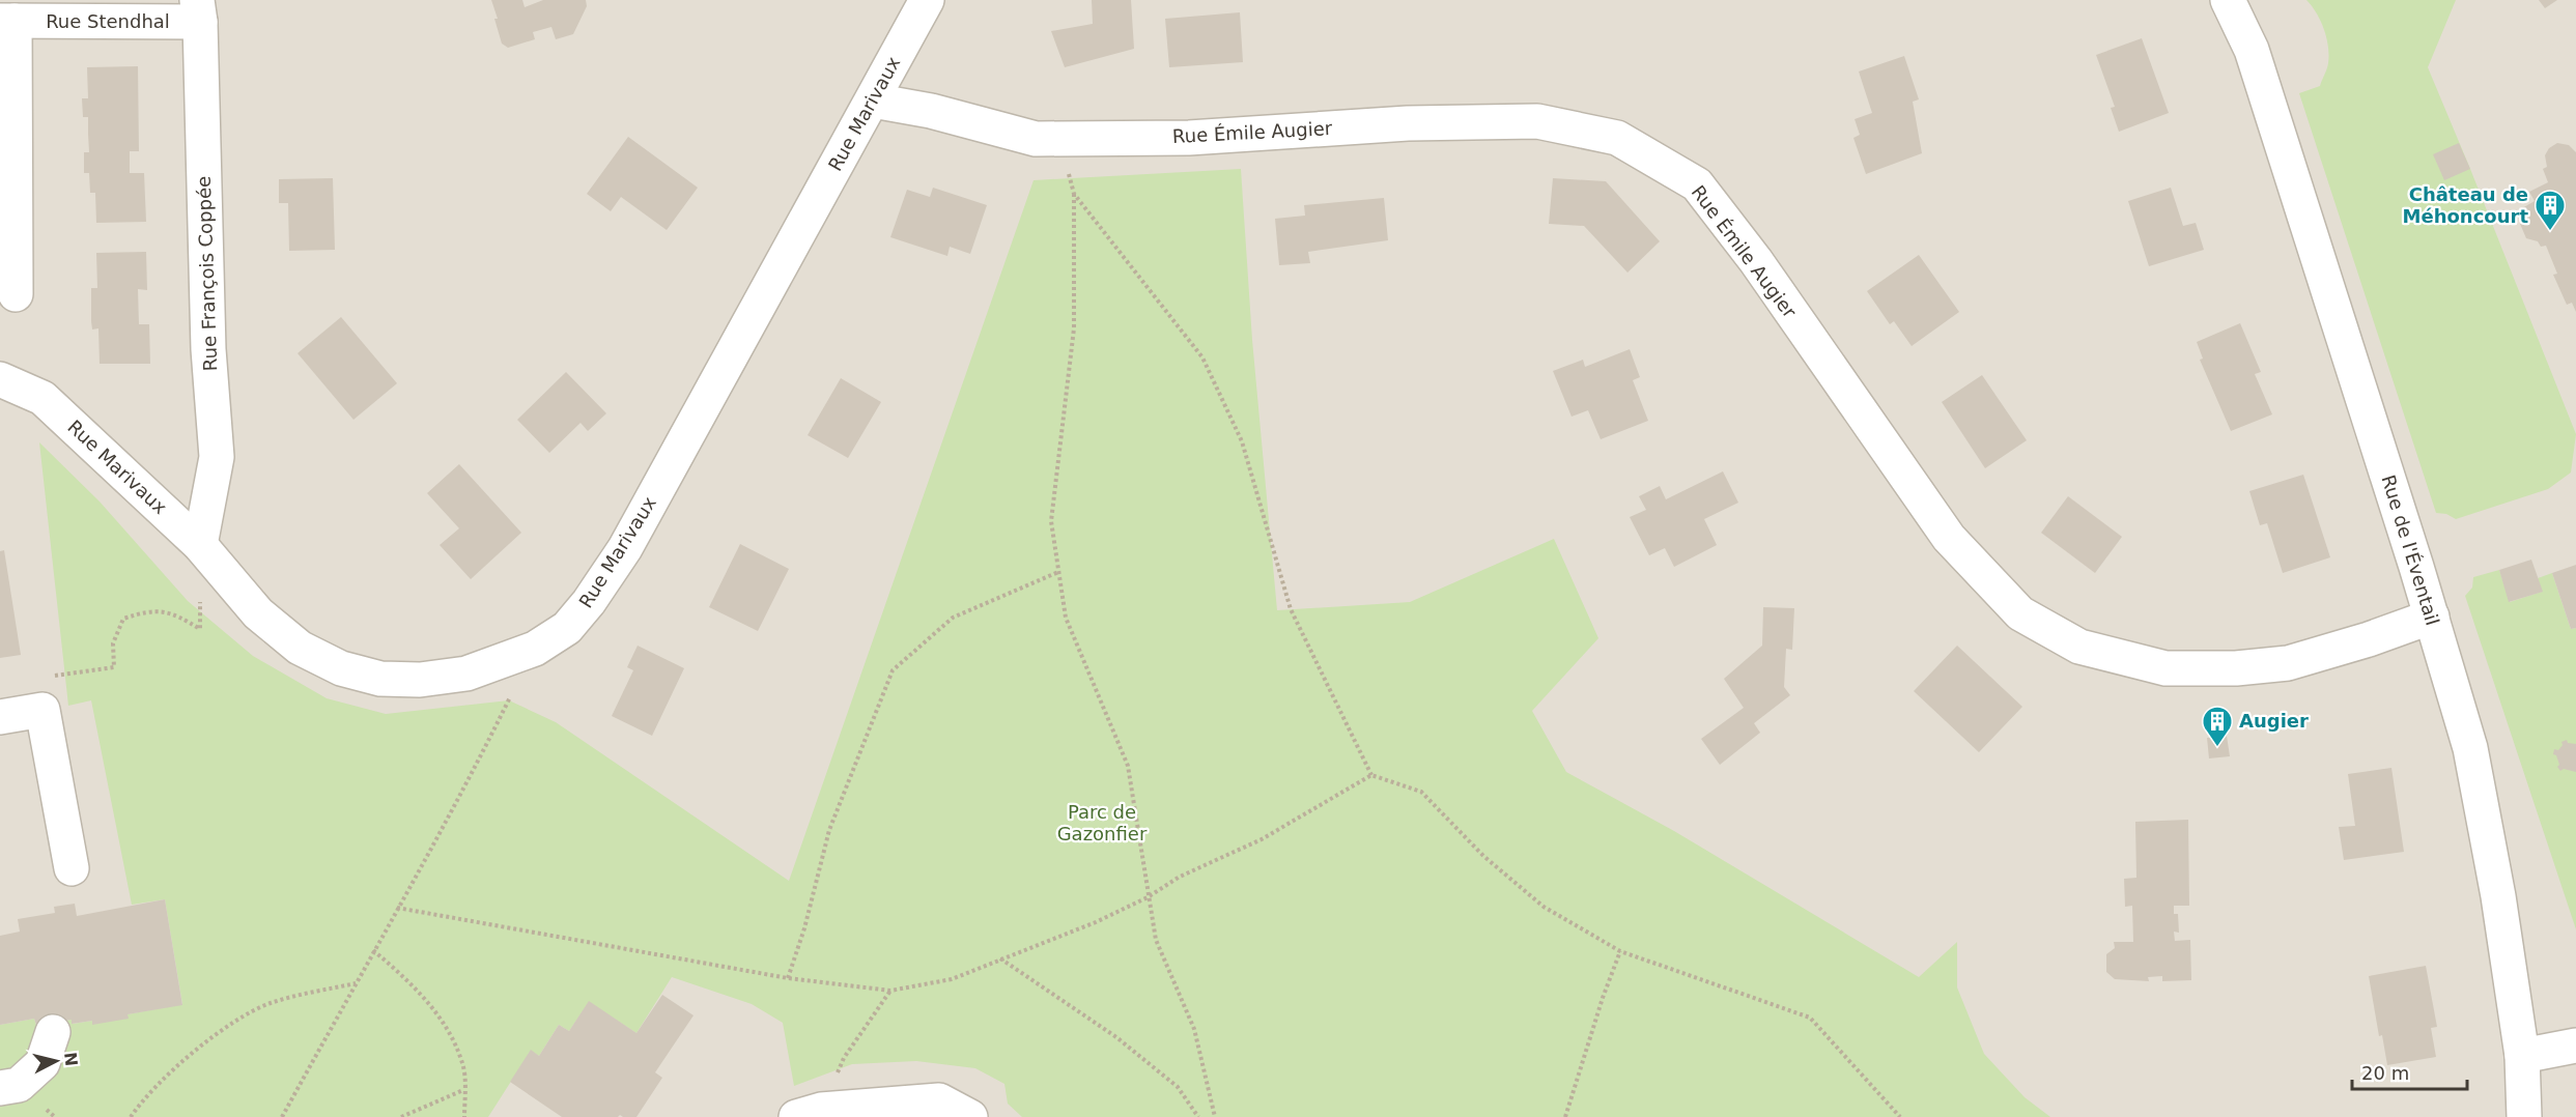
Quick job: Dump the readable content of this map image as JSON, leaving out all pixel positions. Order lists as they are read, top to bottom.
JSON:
{
  "streets": {
    "street": [
      "Rue Stendhal",
      "Rue Marivaux",
      "Rue Émile Augier",
      "Rue François Coppée",
      "Rue de l'Éventail"
    ]
  },
  "crossings": [
    ["Rue Stendhal", "Rue François Coppée"],
    ["Rue Marivaux", "Rue Émile Augier"],
    ["Rue Marivaux", "Rue François Coppée"],
    ["Rue Émile Augier", "Rue de l'Éventail"]
  ],
  "parks": ["Parc de Gazonfier"],
  "places": {
    "building": ["Château de Méhoncourt", "Augier"]
  },
  "scale_bar": "20 m",
  "north": "right"
}
